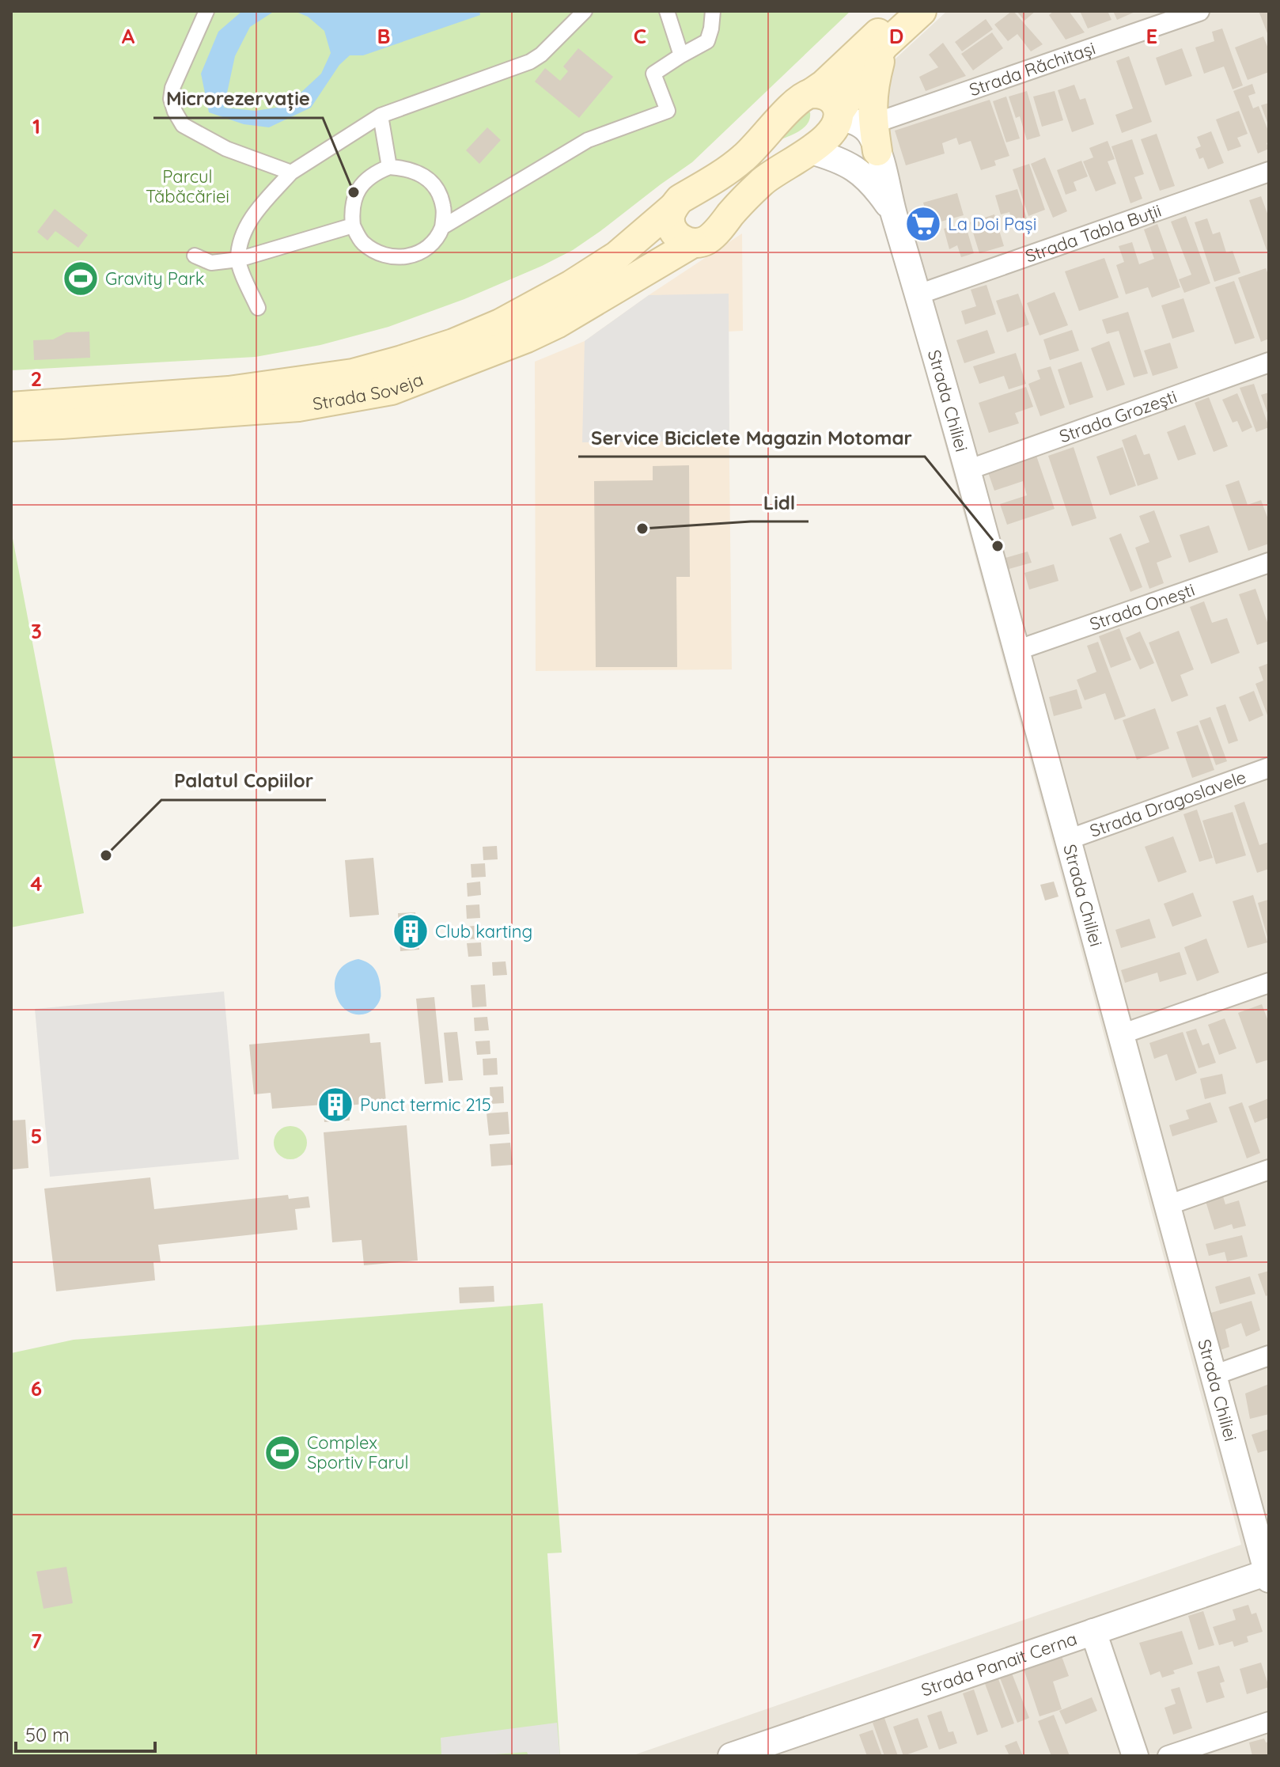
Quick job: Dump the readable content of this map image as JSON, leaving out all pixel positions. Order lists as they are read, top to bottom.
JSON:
{
  "streets": {
    "main road": ["Strada Soveja"],
    "street": [
      "Strada Răchitași",
      "Strada Tabla Buții",
      "Strada Chiliei",
      "Strada Grozești",
      "Strada Onești",
      "Strada Dragoslavele",
      "Strada Panait Cerna"
    ]
  },
  "crossings": [
    ["Strada Răchitași", "Strada Soveja"],
    ["Strada Răchitași", "Strada Chiliei"],
    ["Strada Tabla Buții", "Strada Chiliei"],
    ["Strada Soveja", "Strada Chiliei"],
    ["Strada Chiliei", "Strada Grozești"],
    ["Strada Chiliei", "Strada Onești"],
    ["Strada Chiliei", "Strada Dragoslavele"],
    ["Strada Chiliei", "Strada Panait Cerna"]
  ],
  "parks": ["Parcul Tăbăcăriei"],
  "places": {
    "other": [
      "Microrezervație",
      "Lidl",
      "Service Biciclete Magazin Motomar",
      "Palatul Copiilor"
    ],
    "supermarket": ["La Doi Pași"],
    "sports": ["Gravity Park", "Complex Sportiv Farul"],
    "building": ["Club karting", "Punct termic 215"]
  },
  "scale_bar": "50 m",
  "grid": {
    "columns": [
      "A",
      "B",
      "C",
      "D",
      "E"
    ],
    "rows": [
      "1",
      "2",
      "3",
      "4",
      "5",
      "6",
      "7"
    ]
  }
}
